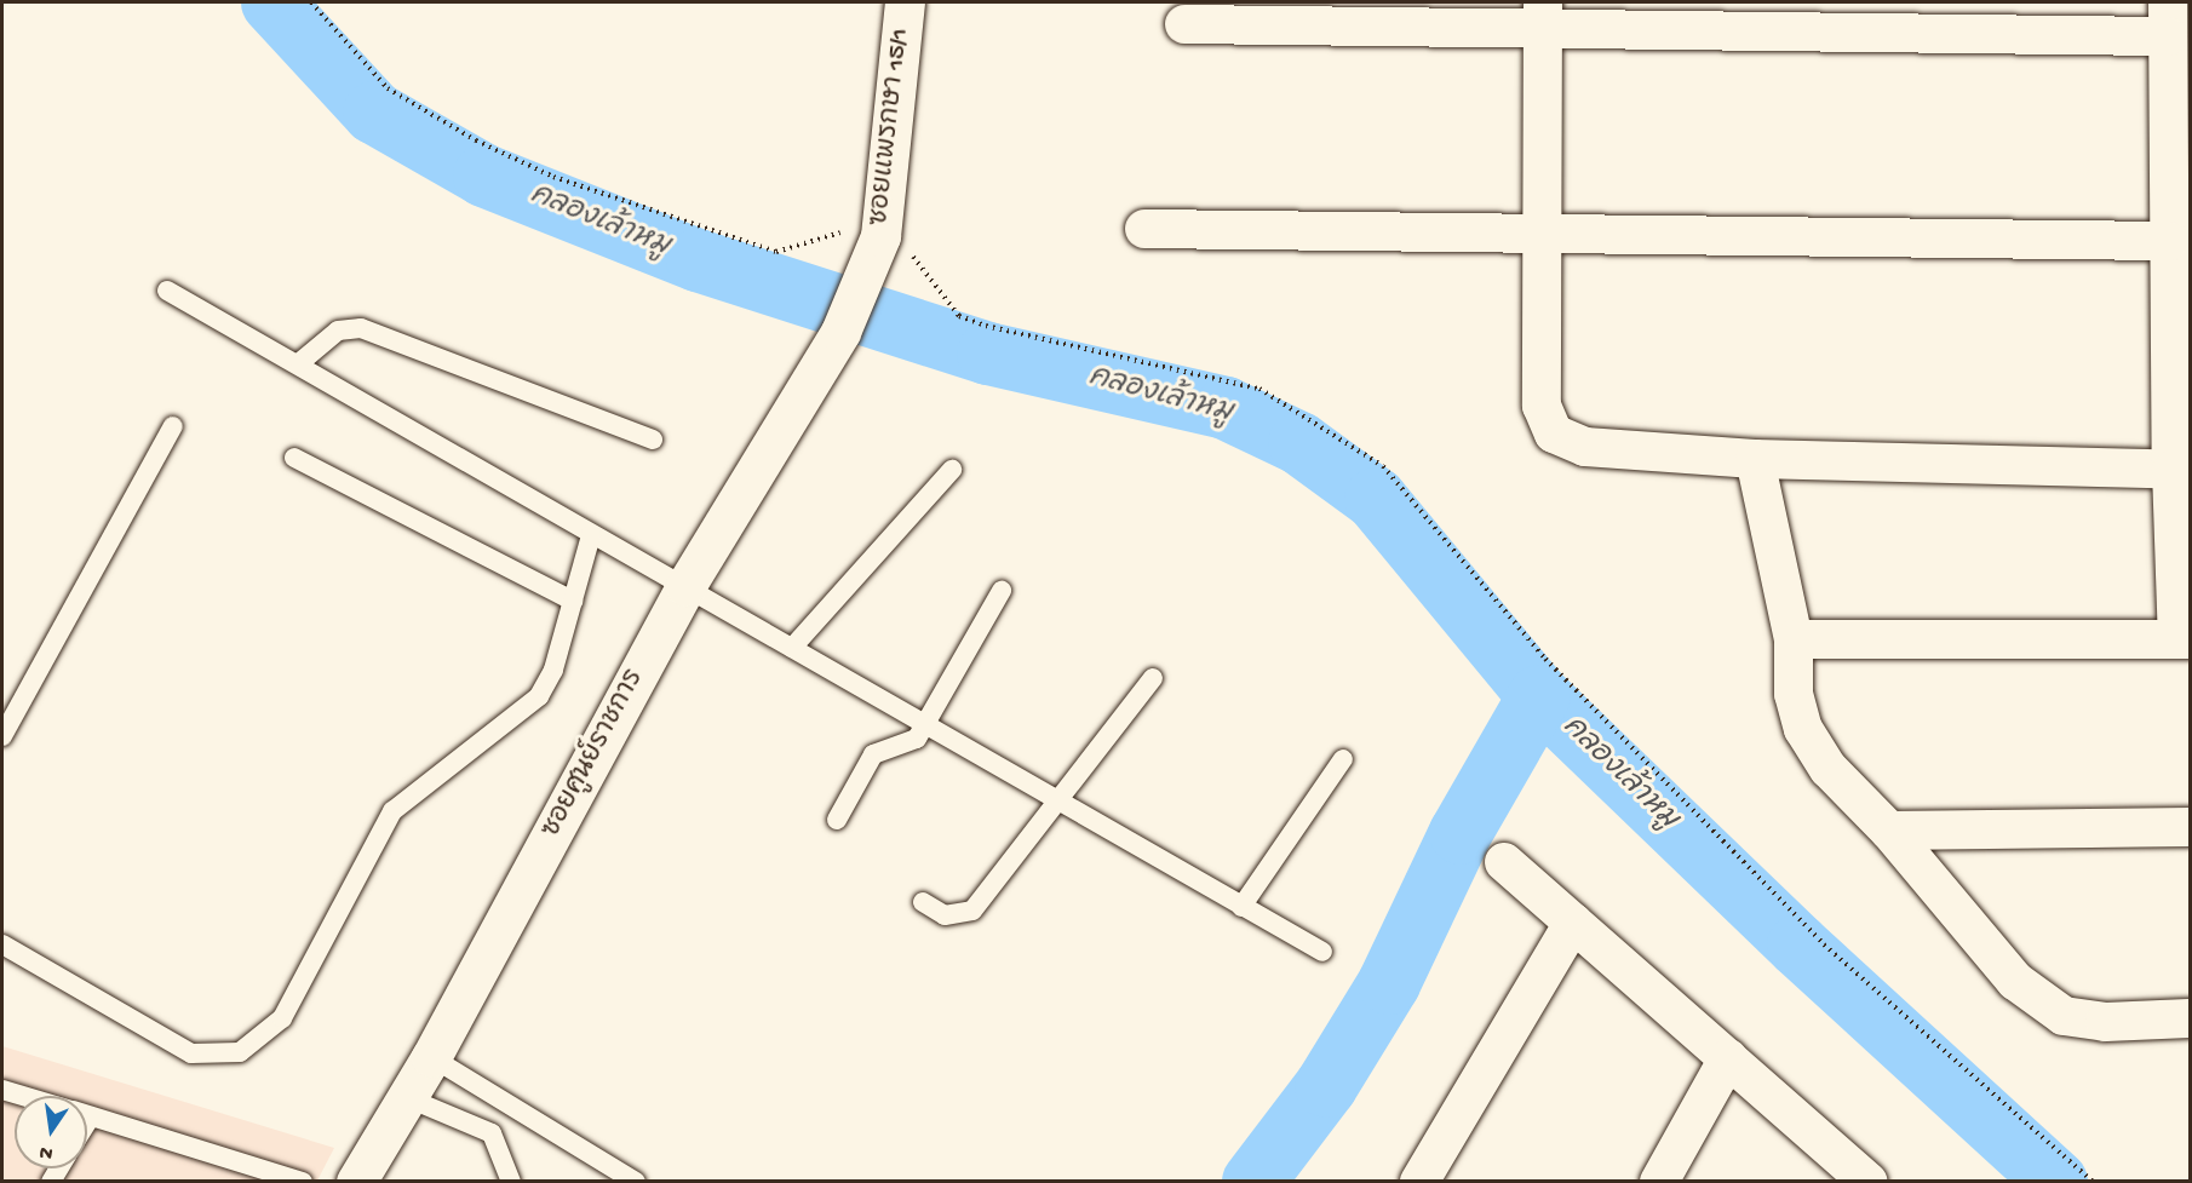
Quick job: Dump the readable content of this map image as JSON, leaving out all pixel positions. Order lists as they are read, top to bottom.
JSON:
{
  "streets": {
    "street": ["ซอยแพรกษา 15/1", "ซอยศูนย์ราชการ"]
  },
  "crossings": [
    ["ซอยแพรกษา 15/1", "ซอยศูนย์ราชการ"]
  ],
  "water": ["คลองเล้าหมู"],
  "north": "bottom"
}
